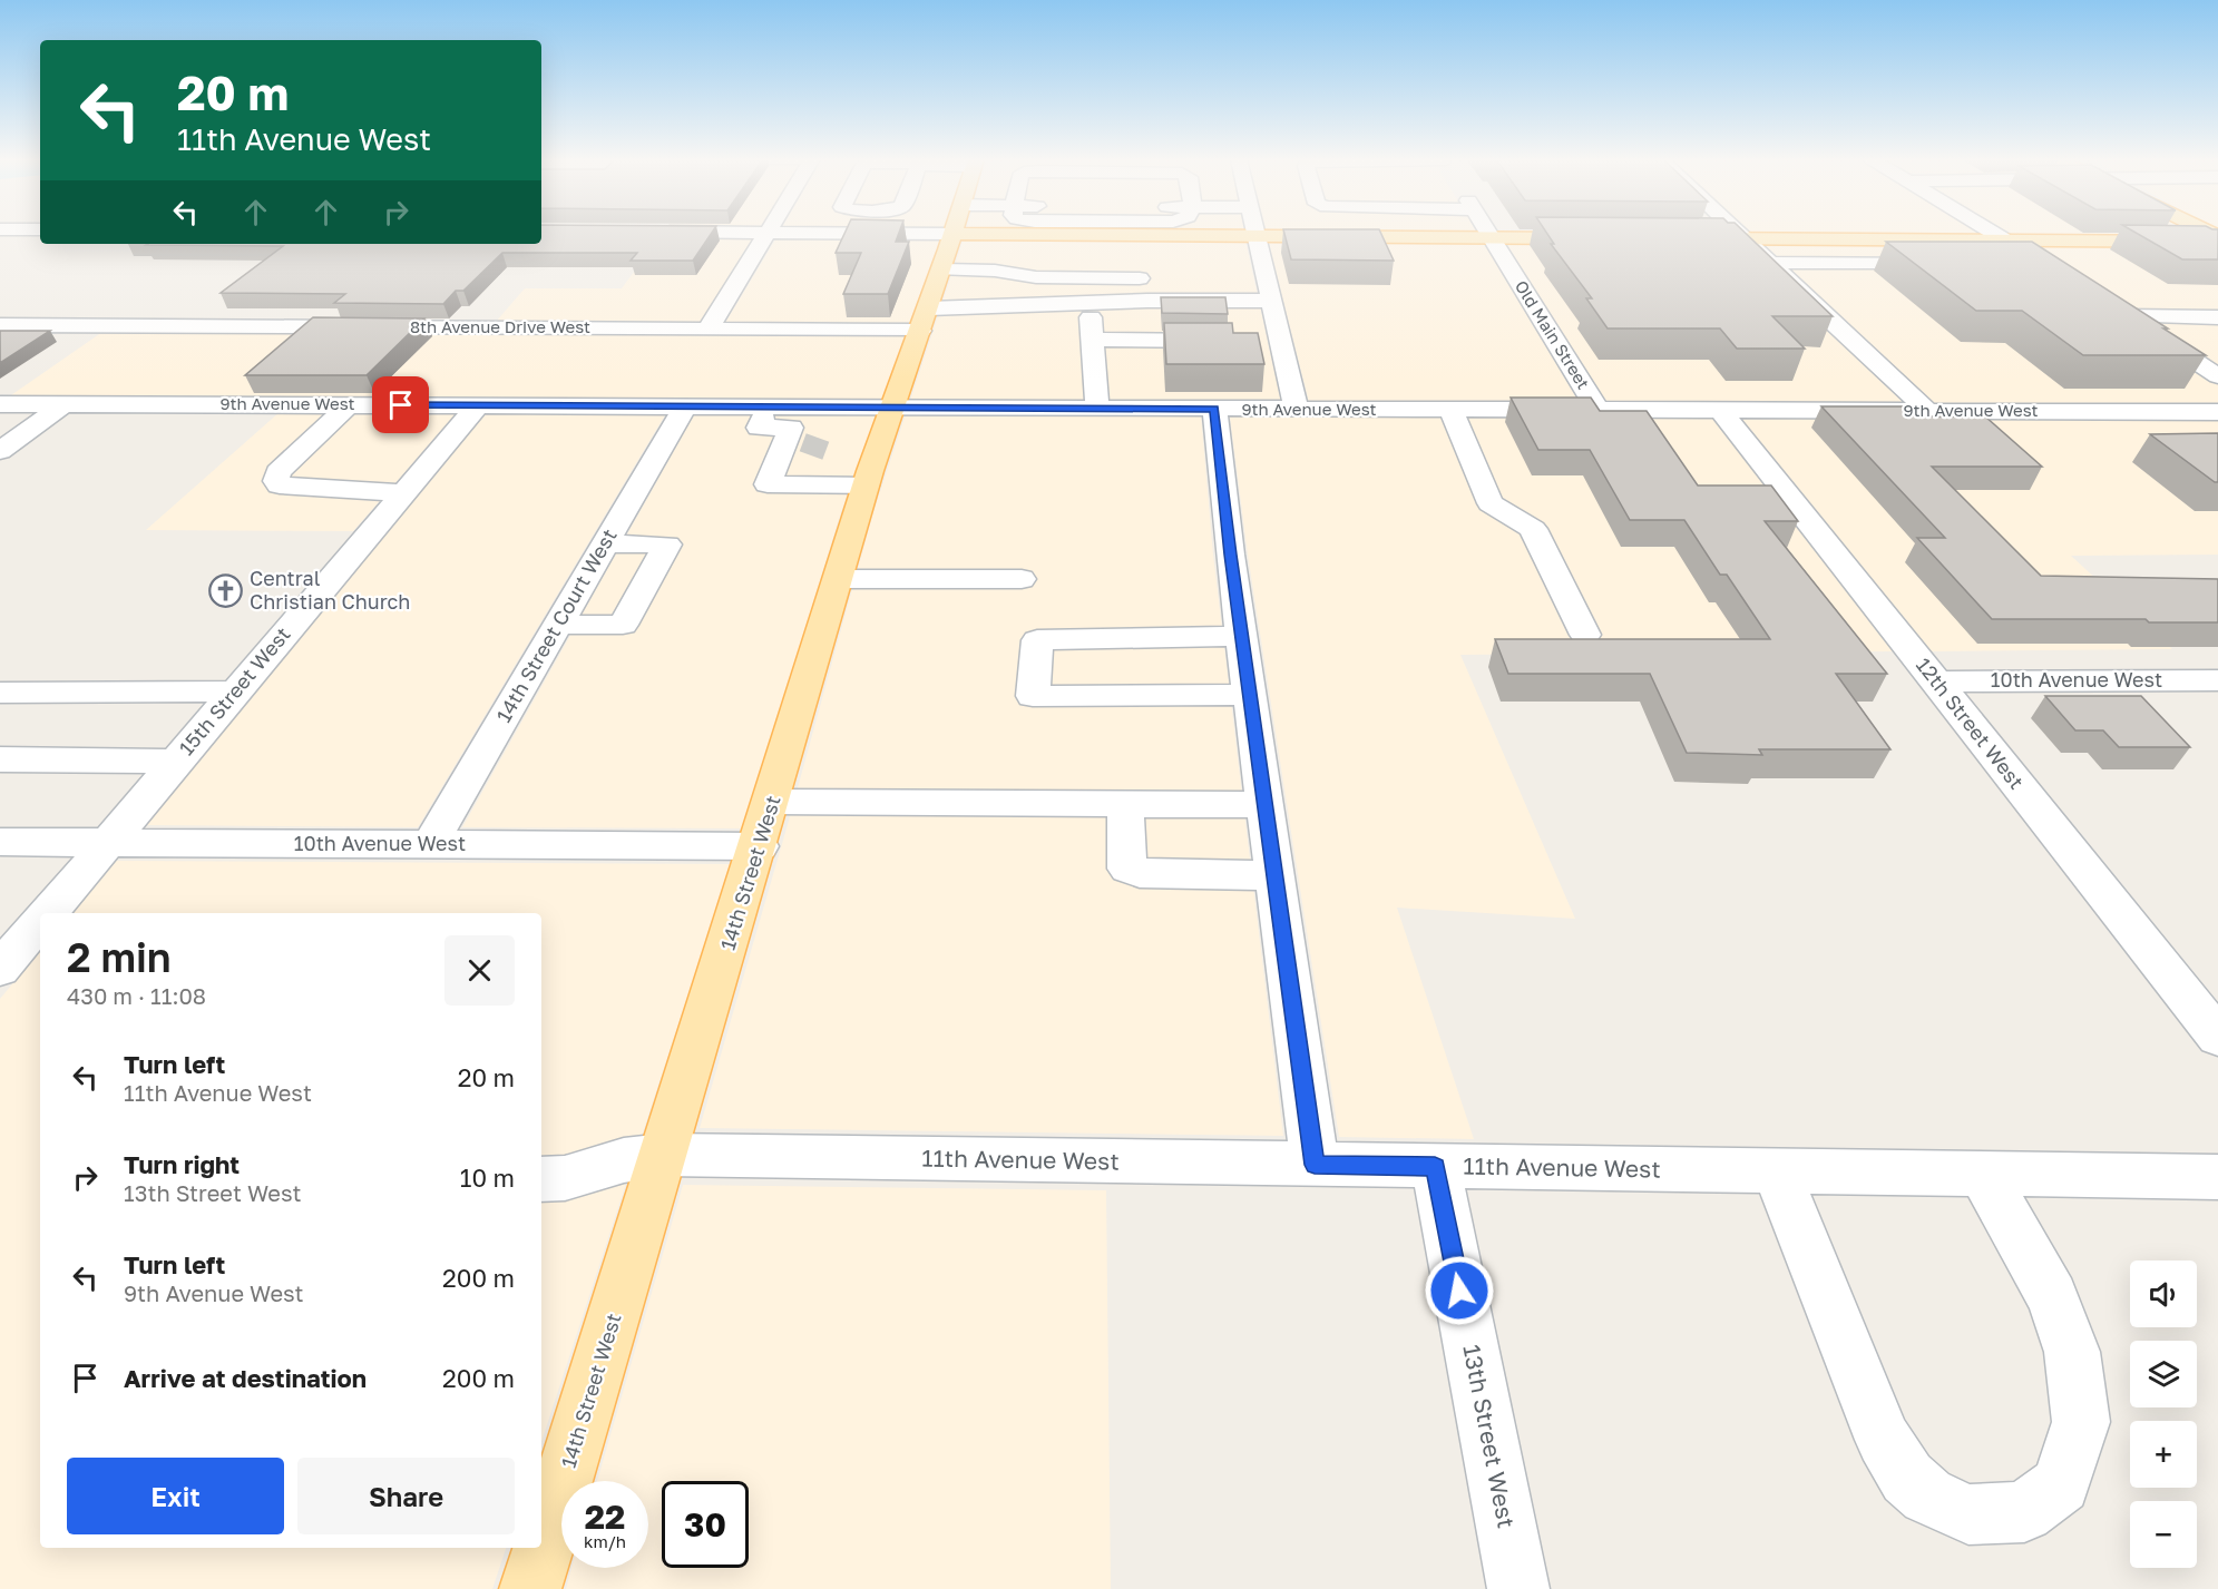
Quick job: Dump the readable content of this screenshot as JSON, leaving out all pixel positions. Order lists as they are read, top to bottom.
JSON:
{
  "streets": {
    "main road": ["14th Street West"],
    "street": [
      "8th Avenue Drive West",
      "Old Main Street",
      "9th Avenue West",
      "14th Street Court West",
      "10th Avenue West",
      "15th Street West",
      "12th Street West",
      "11th Avenue West",
      "13th Street West"
    ]
  },
  "crossings": [
    ["8th Avenue Drive West", "14th Street West"],
    ["Old Main Street", "9th Avenue West"],
    ["9th Avenue West", "14th Street Court West"],
    ["9th Avenue West", "15th Street West"],
    ["9th Avenue West", "12th Street West"],
    ["9th Avenue West", "14th Street West"],
    ["14th Street Court West", "10th Avenue West"],
    ["10th Avenue West", "15th Street West"],
    ["10th Avenue West", "12th Street West"],
    ["10th Avenue West", "14th Street West"],
    ["14th Street West", "11th Avenue West"],
    ["11th Avenue West", "13th Street West"]
  ],
  "places": {
    "church": ["Central Christian Church"]
  },
  "page": {
    "turn": ["20 m", "11th Avenue West"],
    "heading": ["2 min", "430 m · 11:08"],
    "list": [
      {
        "name": "Turn left",
        "note": "11th Avenue West",
        "value": "20 m"
      },
      {
        "name": "Turn right",
        "note": "13th Street West",
        "value": "10 m"
      },
      {
        "name": "Turn left",
        "note": "9th Avenue West",
        "value": "200 m"
      },
      {
        "name": "Arrive at destination",
        "value": "200 m"
      }
    ],
    "map_buttons": ["+", "−"],
    "buttons": ["Exit", "Share"],
    "speed": "22 km/h",
    "limit": "30"
  }
}
